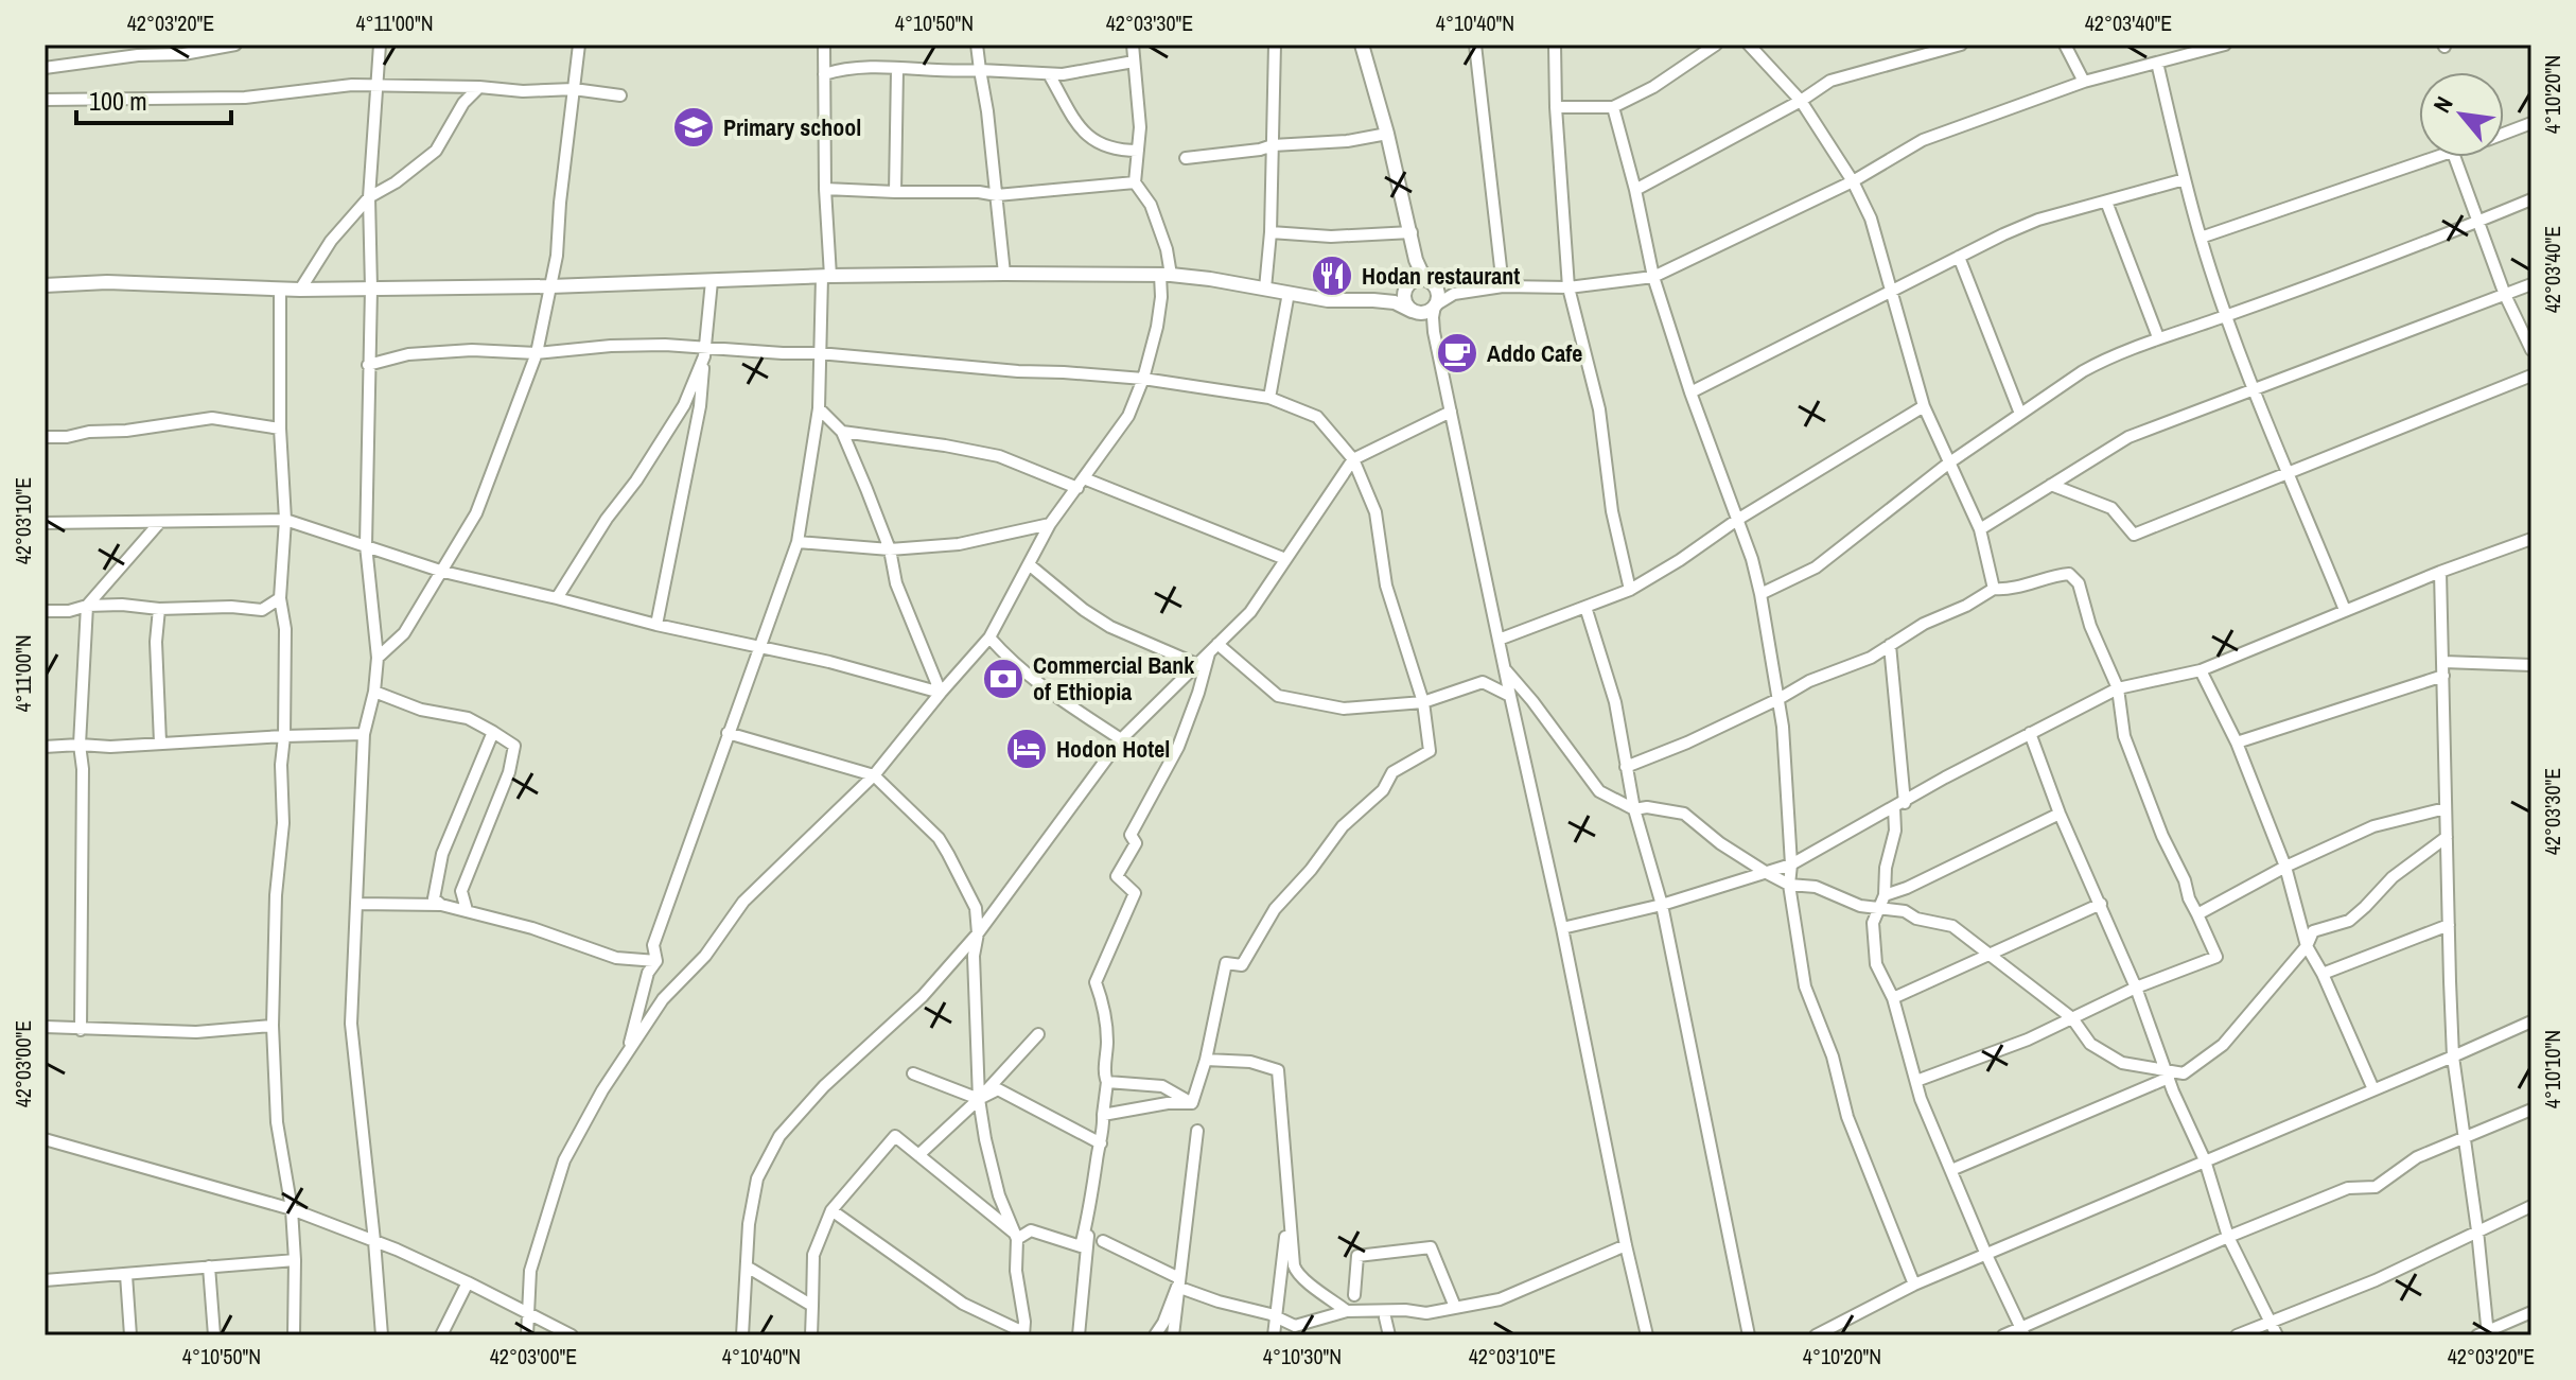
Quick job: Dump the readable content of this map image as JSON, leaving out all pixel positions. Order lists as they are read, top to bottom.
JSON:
{
  "places": {
    "school or university": ["Primary school"],
    "restaurant": ["Hodan restaurant"],
    "cafe": ["Addo Cafe"],
    "bank": ["Commercial Bank of Ethiopia"],
    "hotel": ["Hodon Hotel"]
  },
  "scale_bar": "100 m",
  "north": "top left",
  "coordinates": [
    "42°03'20\"E",
    "4°11'00\"N",
    "4°10'50\"N",
    "42°03'30\"E",
    "4°10'40\"N",
    "42°03'40\"E",
    "4°10'20\"N",
    "42°03'10\"E",
    "42°03'00\"E",
    "4°10'10\"N",
    "4°10'30\"N"
  ]
}
